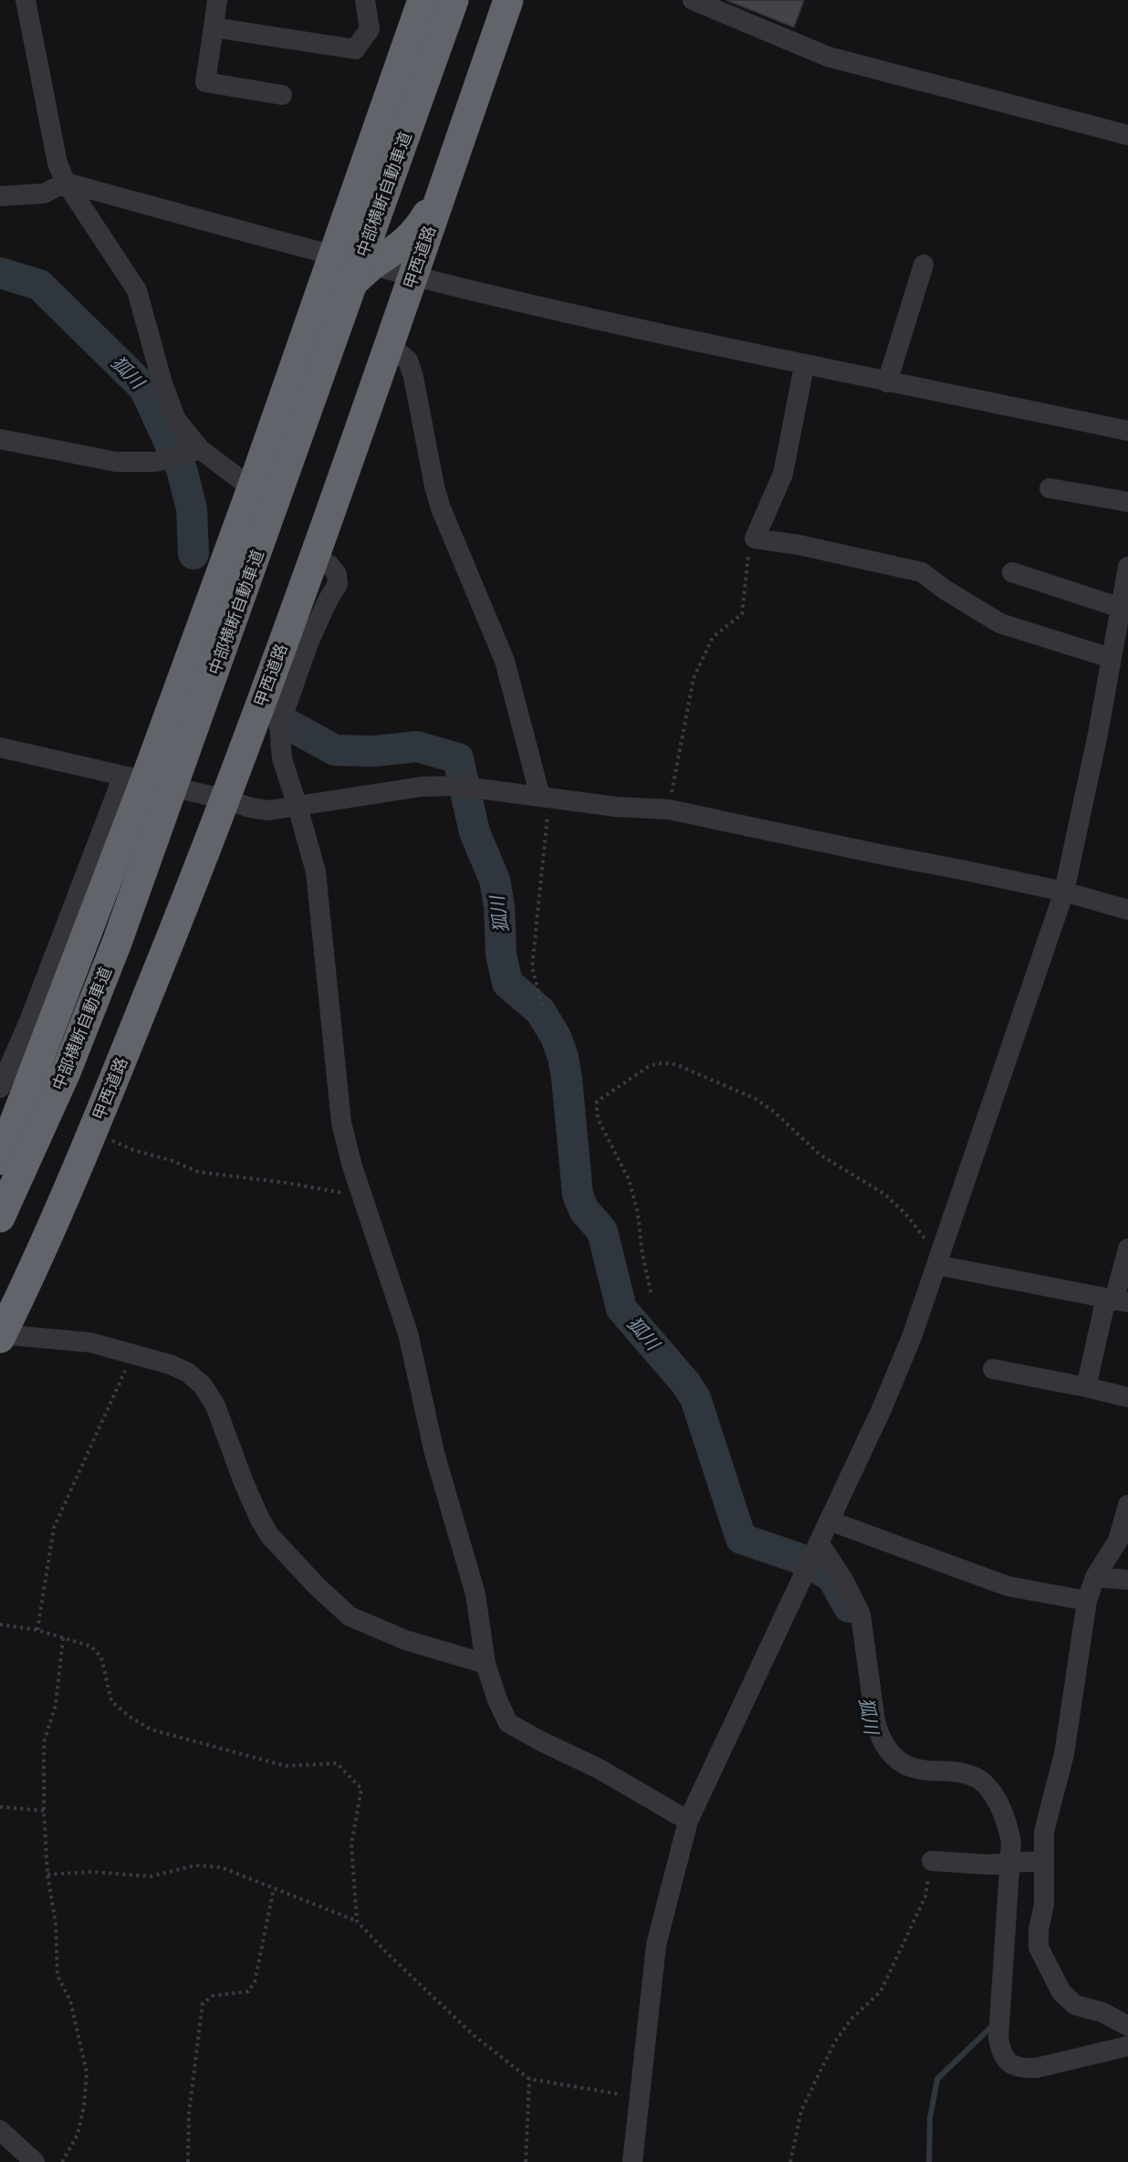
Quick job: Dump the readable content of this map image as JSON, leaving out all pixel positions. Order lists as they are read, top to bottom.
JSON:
{
  "streets": {
    "highway": ["中部横断自動車道", "甲西道路"]
  },
  "water": ["狐川"]
}
